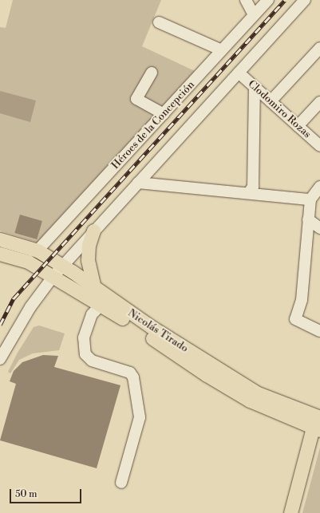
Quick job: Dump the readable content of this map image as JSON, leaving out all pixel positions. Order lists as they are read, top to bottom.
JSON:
{
  "streets": {
    "main road": ["Nicolás Tirado"],
    "street": ["Clodomiro Rozas", "Héroes de la Concepción"]
  },
  "crossings": [
    ["Héroes de la Concepción", "Nicolás Tirado"]
  ],
  "scale_bar": "50 m"
}
